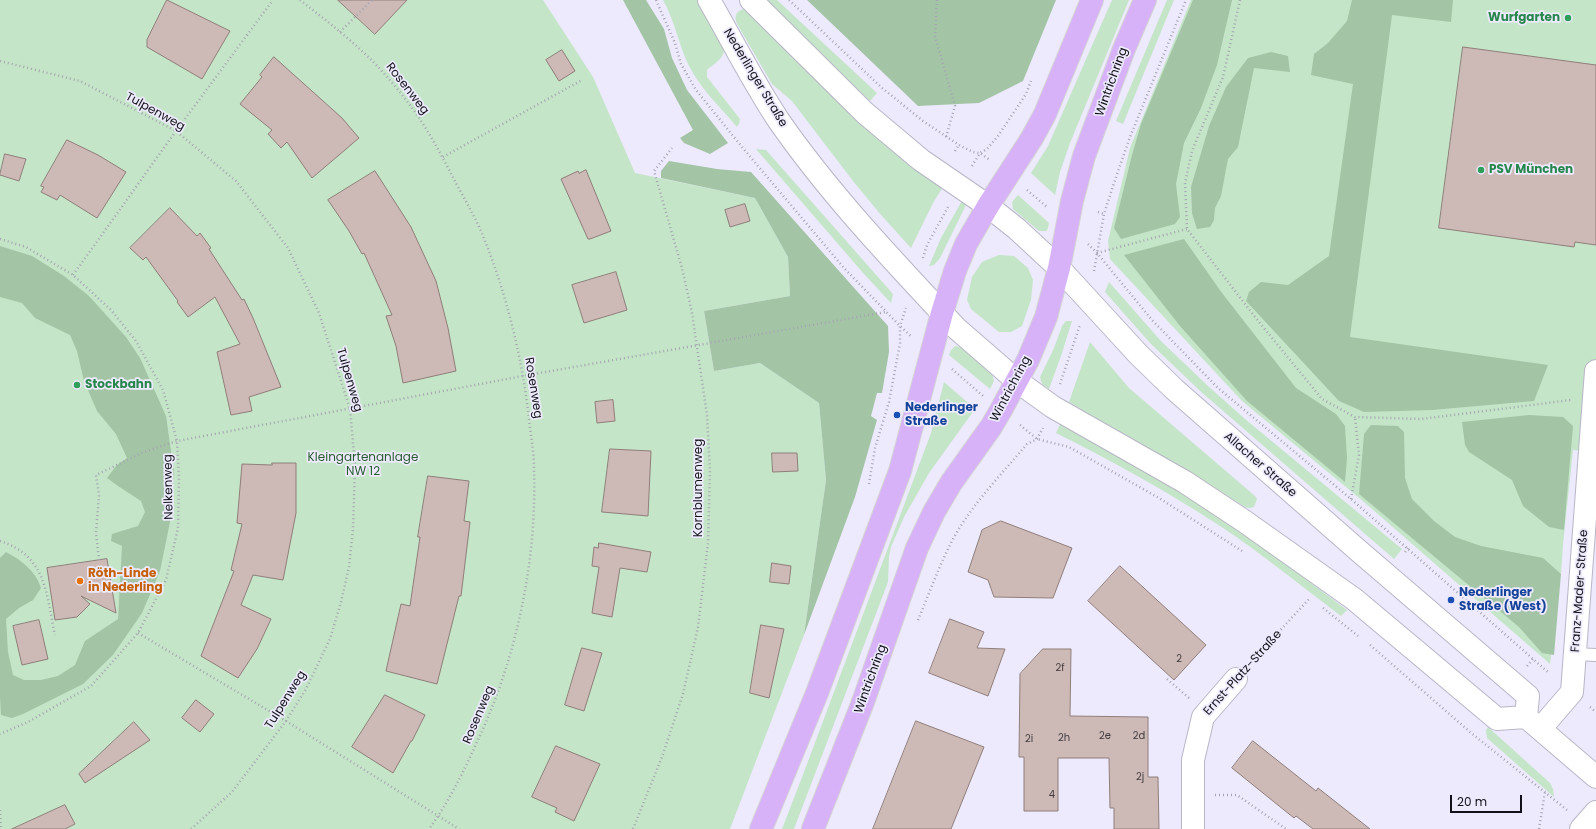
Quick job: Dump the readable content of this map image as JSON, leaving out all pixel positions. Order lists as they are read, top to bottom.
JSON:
{
  "streets": {
    "main road": [
      "Nederlinger Straße",
      "Wintrichring",
      "Allacher Straße",
      "Franz-Mader-Straße",
      "Ernst-Platz-Straße"
    ],
    "path": [
      "Rosenweg",
      "Tulpenweg",
      "Nelkenweg",
      "Kornblumenweg"
    ]
  },
  "crossings": [
    ["Nederlinger Straße", "Wintrichring"],
    ["Wintrichring", "Allacher Straße"]
  ],
  "parks": ["Kleingartenanlage NW 12"],
  "places": [
    "Wurfgarten",
    "PSV München",
    "Stockbahn",
    "Nederlinger Straße",
    "Röth-Linde in Nederling",
    "Nederlinger Straße (West)"
  ],
  "house_numbers": [
    "2",
    "2f",
    "2e",
    "2d",
    "2h",
    "2i",
    "2j",
    "4"
  ],
  "scale_bar": "20 m"
}
